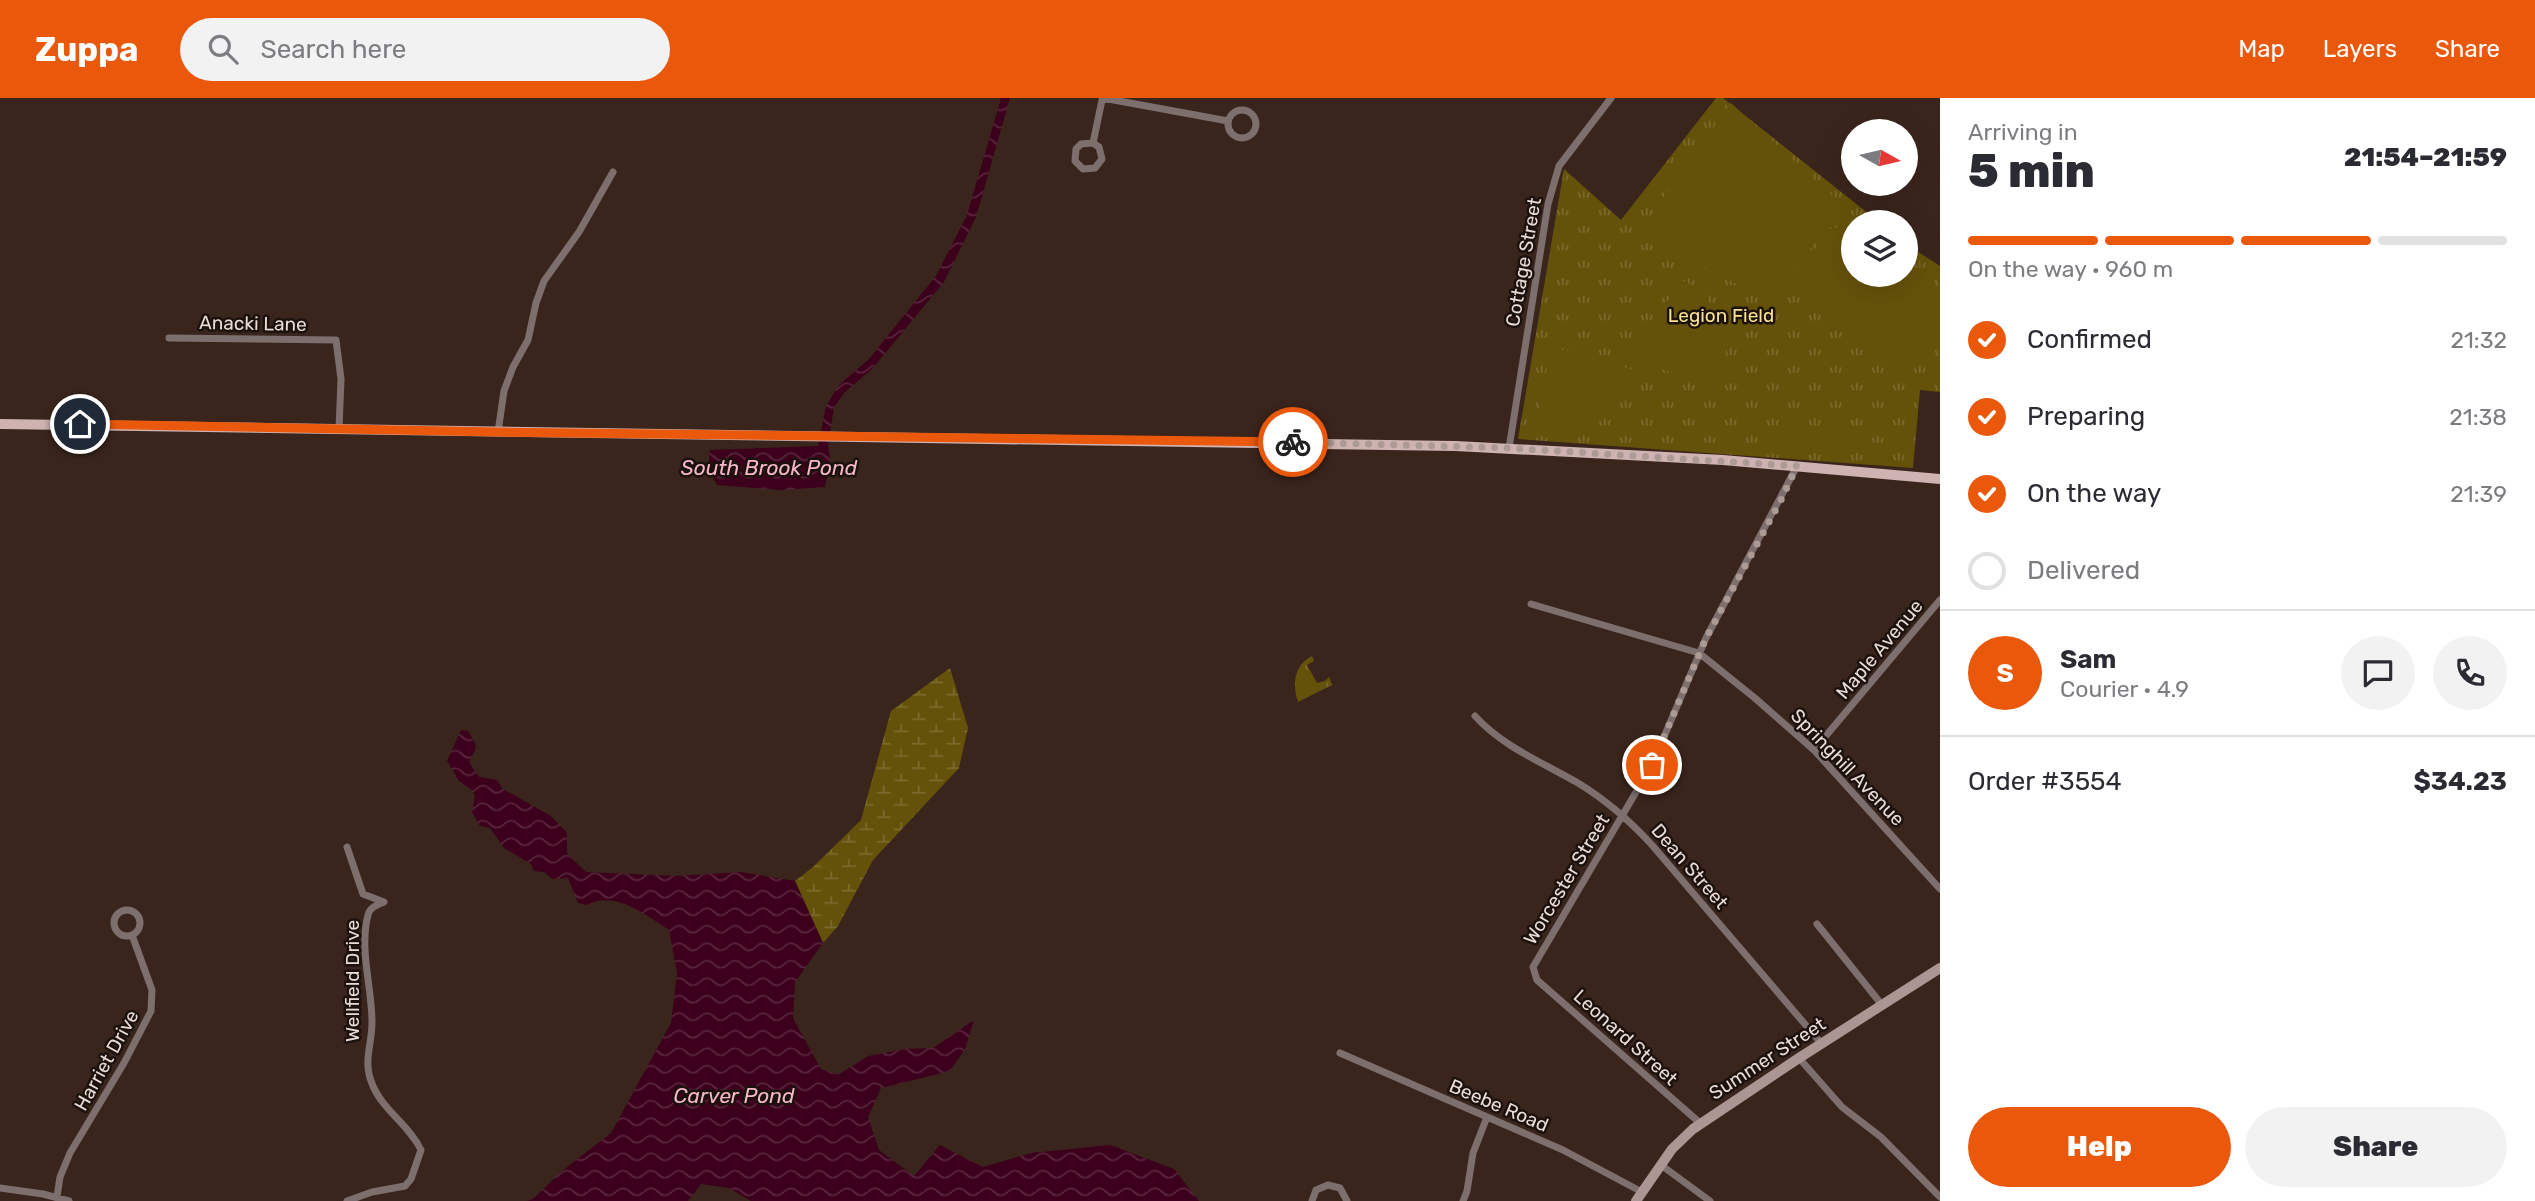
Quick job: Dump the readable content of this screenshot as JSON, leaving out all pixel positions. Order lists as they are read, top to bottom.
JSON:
{
  "streets": {
    "main road": ["Summer Street"],
    "street": [
      "Cottage Street",
      "Anacki Lane",
      "Maple Avenue",
      "Springhill Avenue",
      "Dean Street",
      "Worcester Street",
      "Wellfield Drive",
      "Leonard Street",
      "Harriet Drive",
      "Beebe Road"
    ]
  },
  "crossings": [
    ["Maple Avenue", "Springhill Avenue"],
    ["Springhill Avenue", "Worcester Street"],
    ["Dean Street", "Worcester Street"],
    ["Dean Street", "Summer Street"],
    ["Worcester Street", "Leonard Street"],
    ["Leonard Street", "Summer Street"],
    ["Summer Street", "Beebe Road"]
  ],
  "water": ["South Brook Pond", "Carver Pond"],
  "parks": ["Legion Field"],
  "north": "right",
  "page": {
    "header": "Zuppa",
    "search": "Search here",
    "nav": ["Map", "Layers", "Share"],
    "heading": ["5 min", "Arriving in", "21:54–21:59"],
    "panel": [
      "Sam",
      "Courier · 4.9",
      "Order #3554",
      "$34.23"
    ],
    "bar": "On the way · 960 m",
    "list": [
      ["Confirmed", "21:32"],
      ["Preparing", "21:38"],
      ["On the way", "21:39"],
      "Delivered"
    ],
    "round": "S",
    "buttons": ["Help", "Share"]
  }
}
